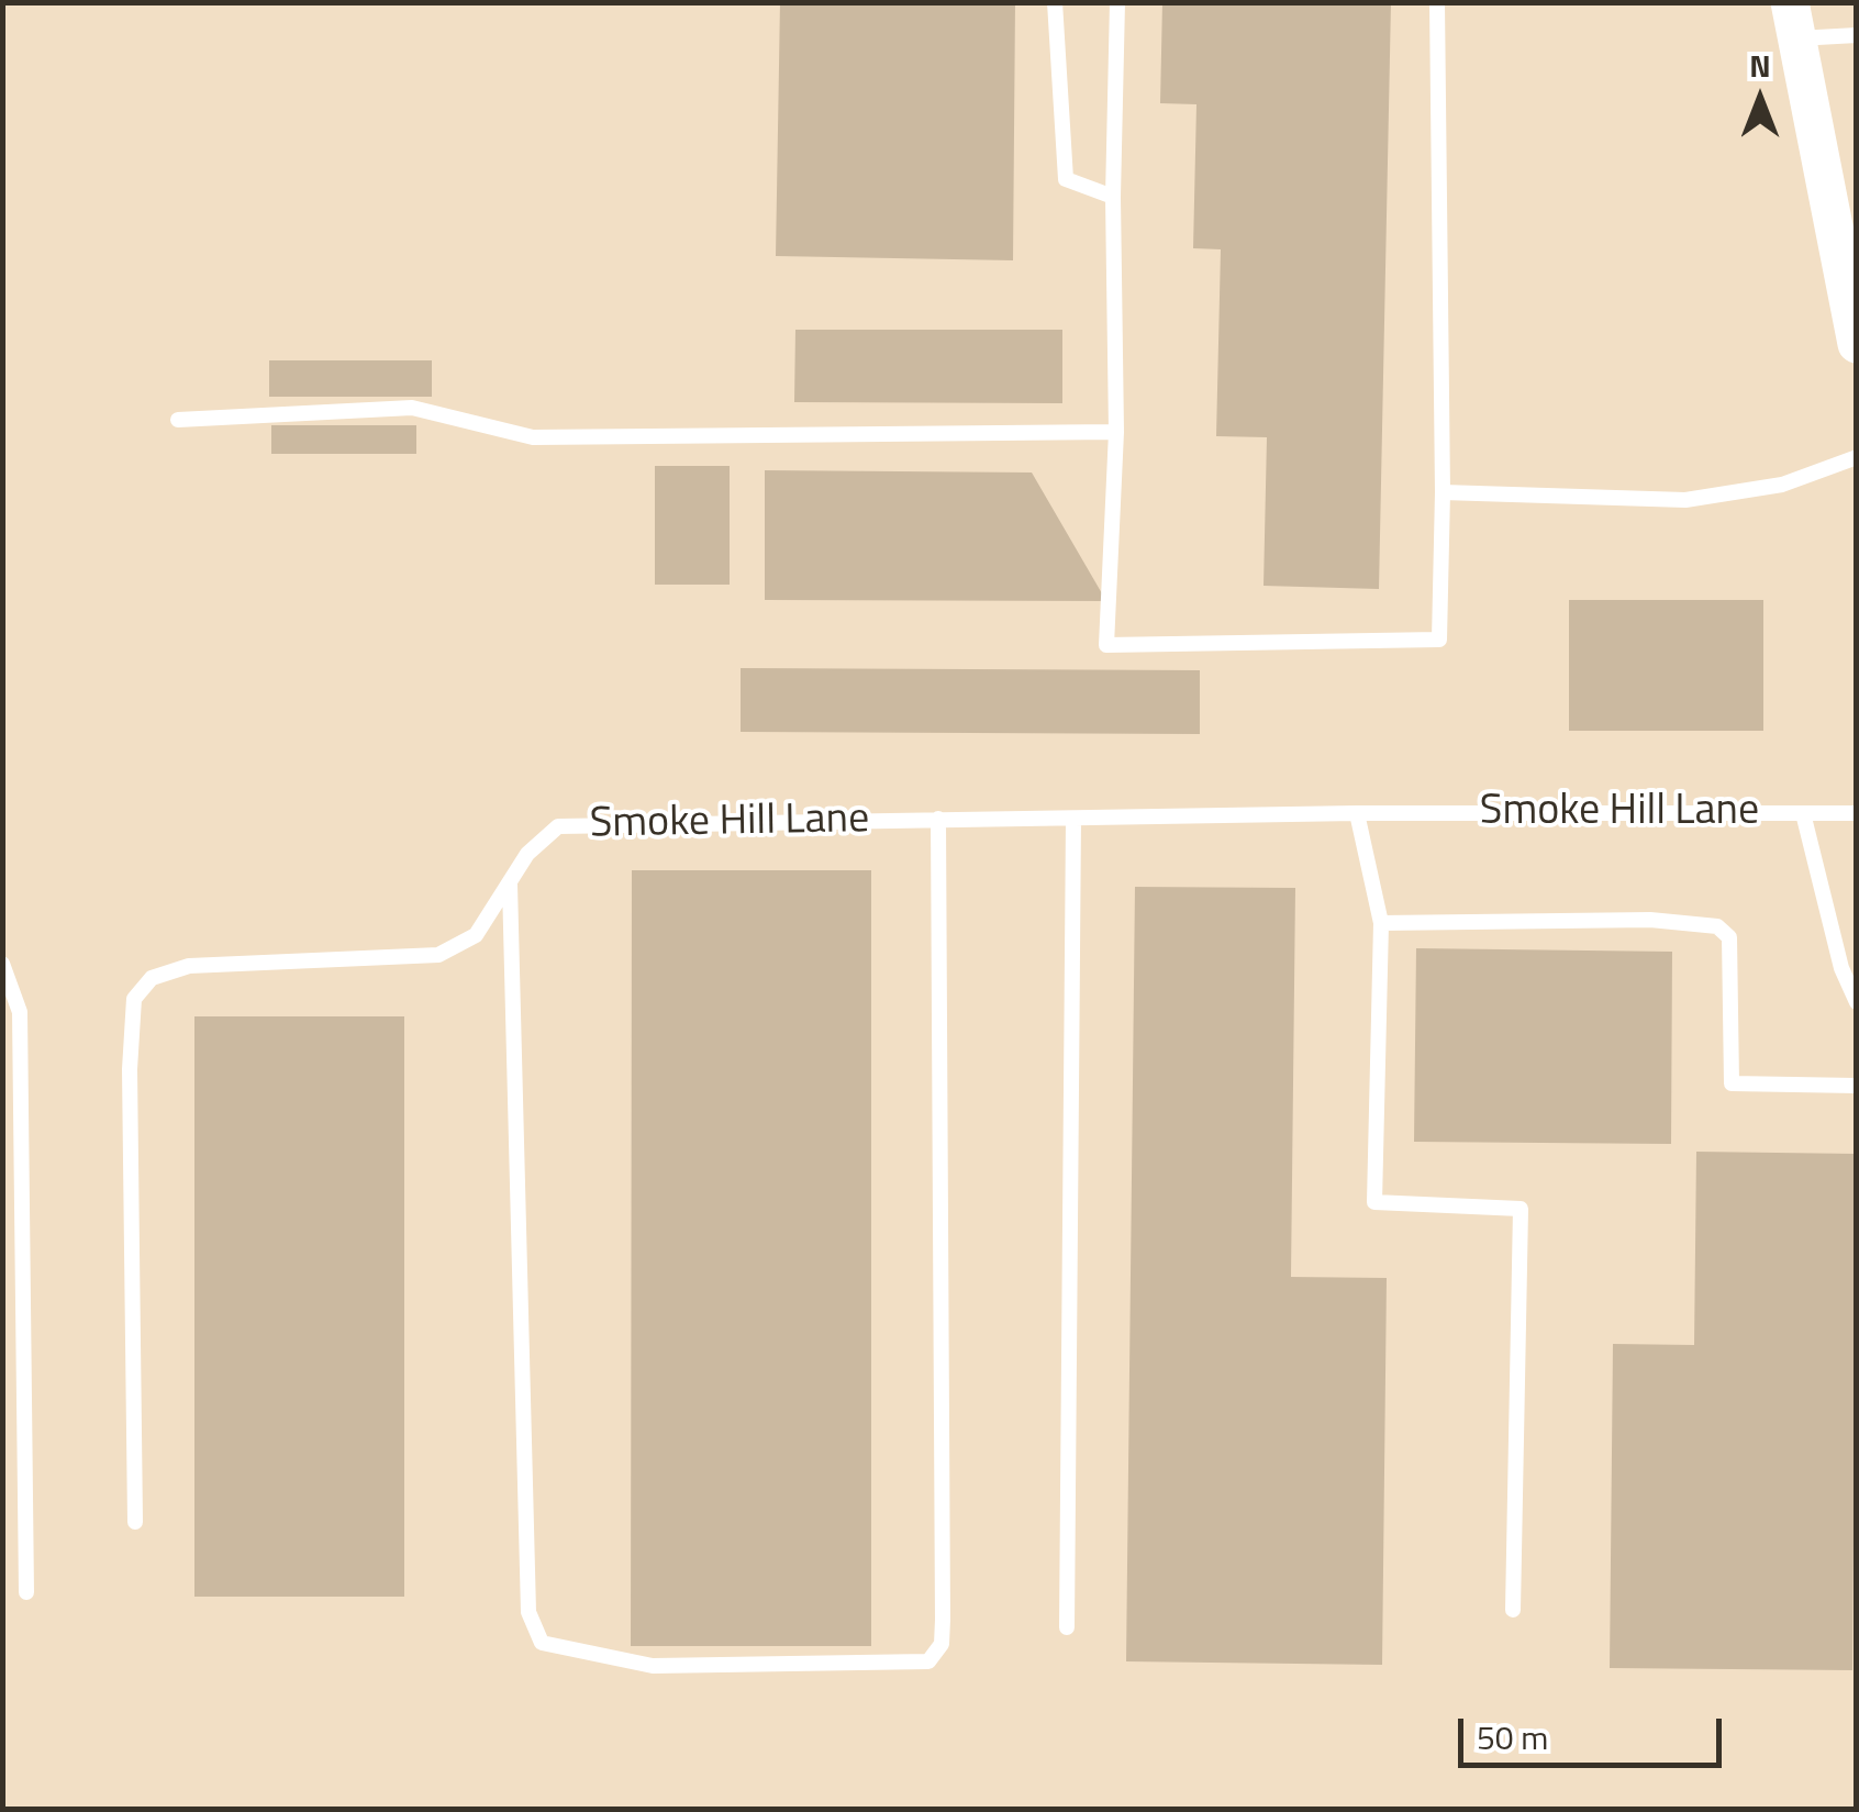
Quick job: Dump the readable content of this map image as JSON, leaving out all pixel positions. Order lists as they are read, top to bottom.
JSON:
{
  "streets": {
    "lane": ["Smoke Hill Lane"]
  },
  "scale_bar": "50 m",
  "north": "top"
}
